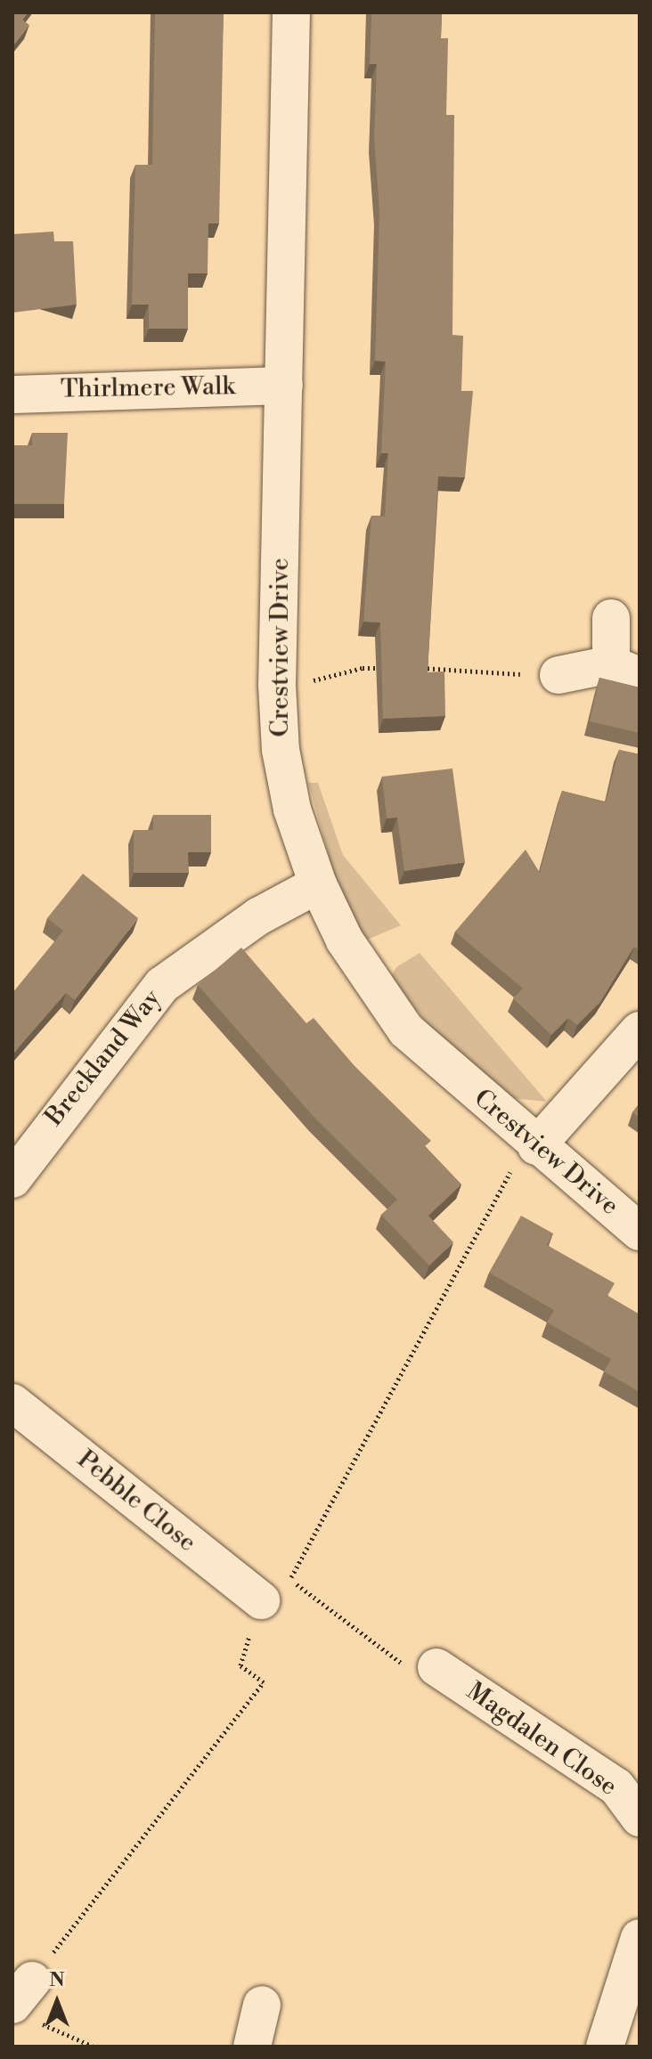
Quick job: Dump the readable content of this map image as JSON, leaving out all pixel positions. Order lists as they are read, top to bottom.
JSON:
{
  "streets": {
    "street": [
      "Thirlmere Walk",
      "Crestview Drive",
      "Breckland Way",
      "Pebble Close",
      "Magdalen Close"
    ]
  },
  "crossings": [
    ["Thirlmere Walk", "Crestview Drive"],
    ["Crestview Drive", "Breckland Way"]
  ],
  "north": "top"
}
